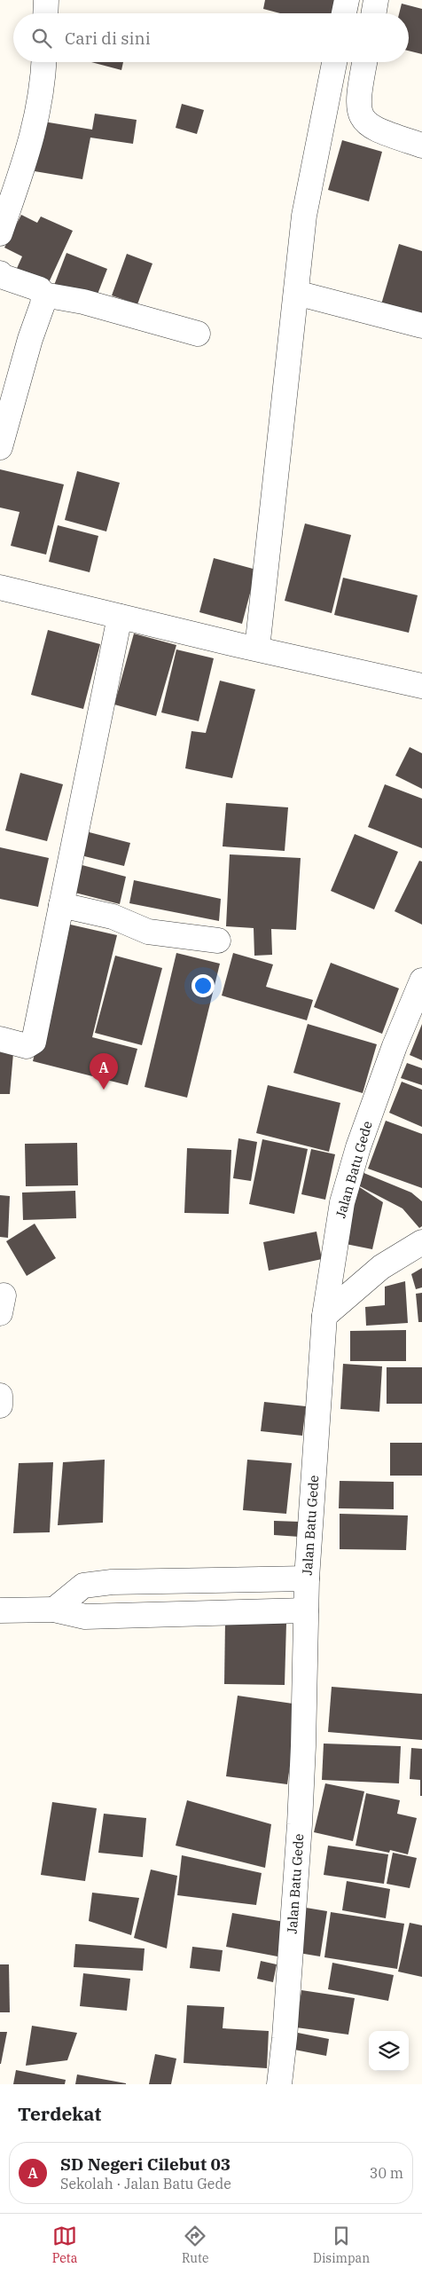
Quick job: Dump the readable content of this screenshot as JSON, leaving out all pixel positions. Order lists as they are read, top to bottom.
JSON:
{
  "streets": {
    "street": ["Jalan Batu Gede"]
  },
  "page": {
    "search": "Cari di sini",
    "pins": "A",
    "heading": "Terdekat",
    "list": [
      {
        "mark": "A",
        "name": "SD Negeri Cilebut 03",
        "note": "Sekolah · Jalan Batu Gede",
        "value": "30 m"
      }
    ],
    "nav": ["Peta", "Rute", "Disimpan"]
  }
}
